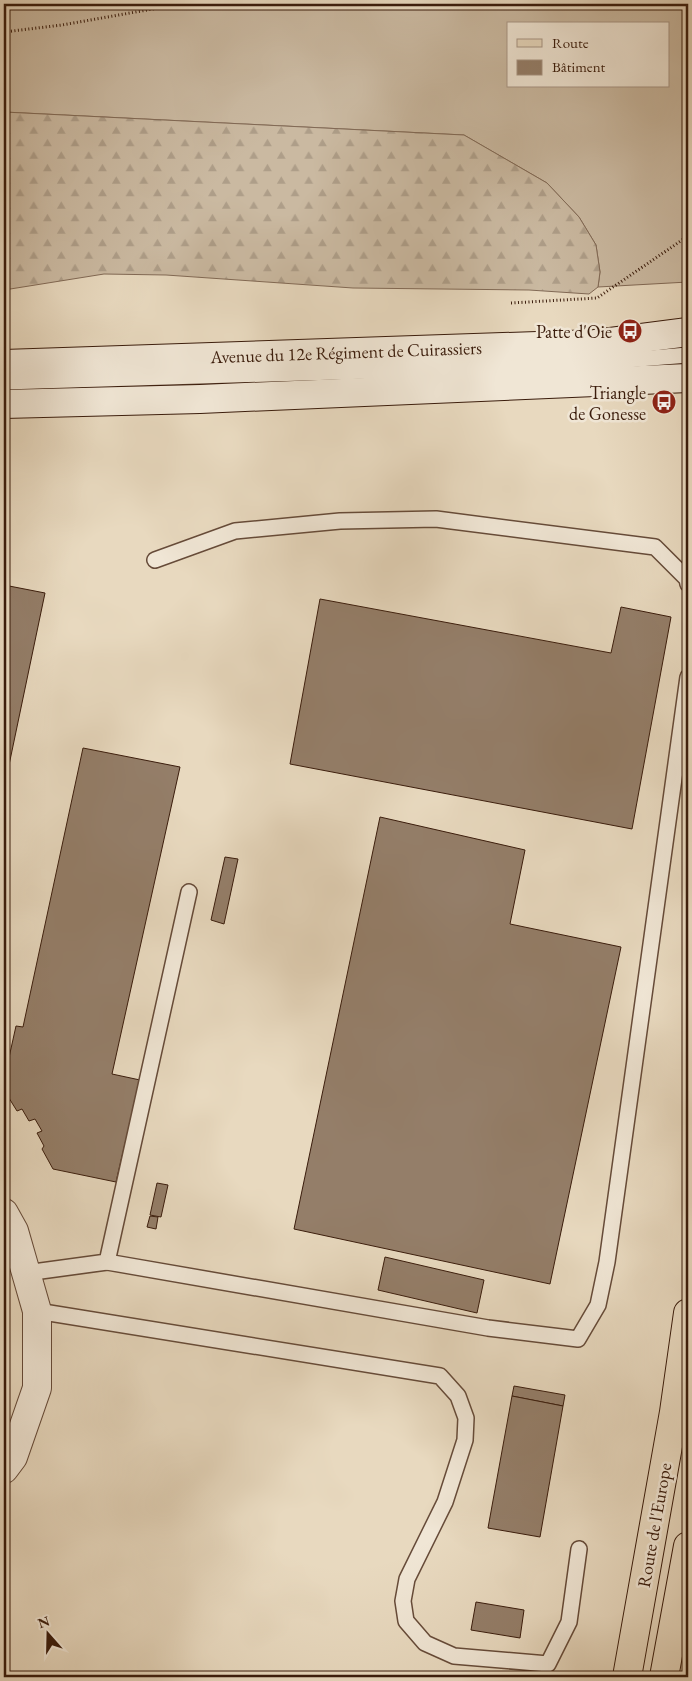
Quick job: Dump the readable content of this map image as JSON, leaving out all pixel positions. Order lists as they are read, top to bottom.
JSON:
{
  "streets": {
    "main road": ["Avenue du 12e Régiment de Cuirassiers", "Route de l'Europe"]
  },
  "places": {
    "bus stop": ["Patte d'Oie", "Triangle de Gonesse"]
  },
  "legend": ["Route", "Bâtiment"],
  "north": "top"
}
